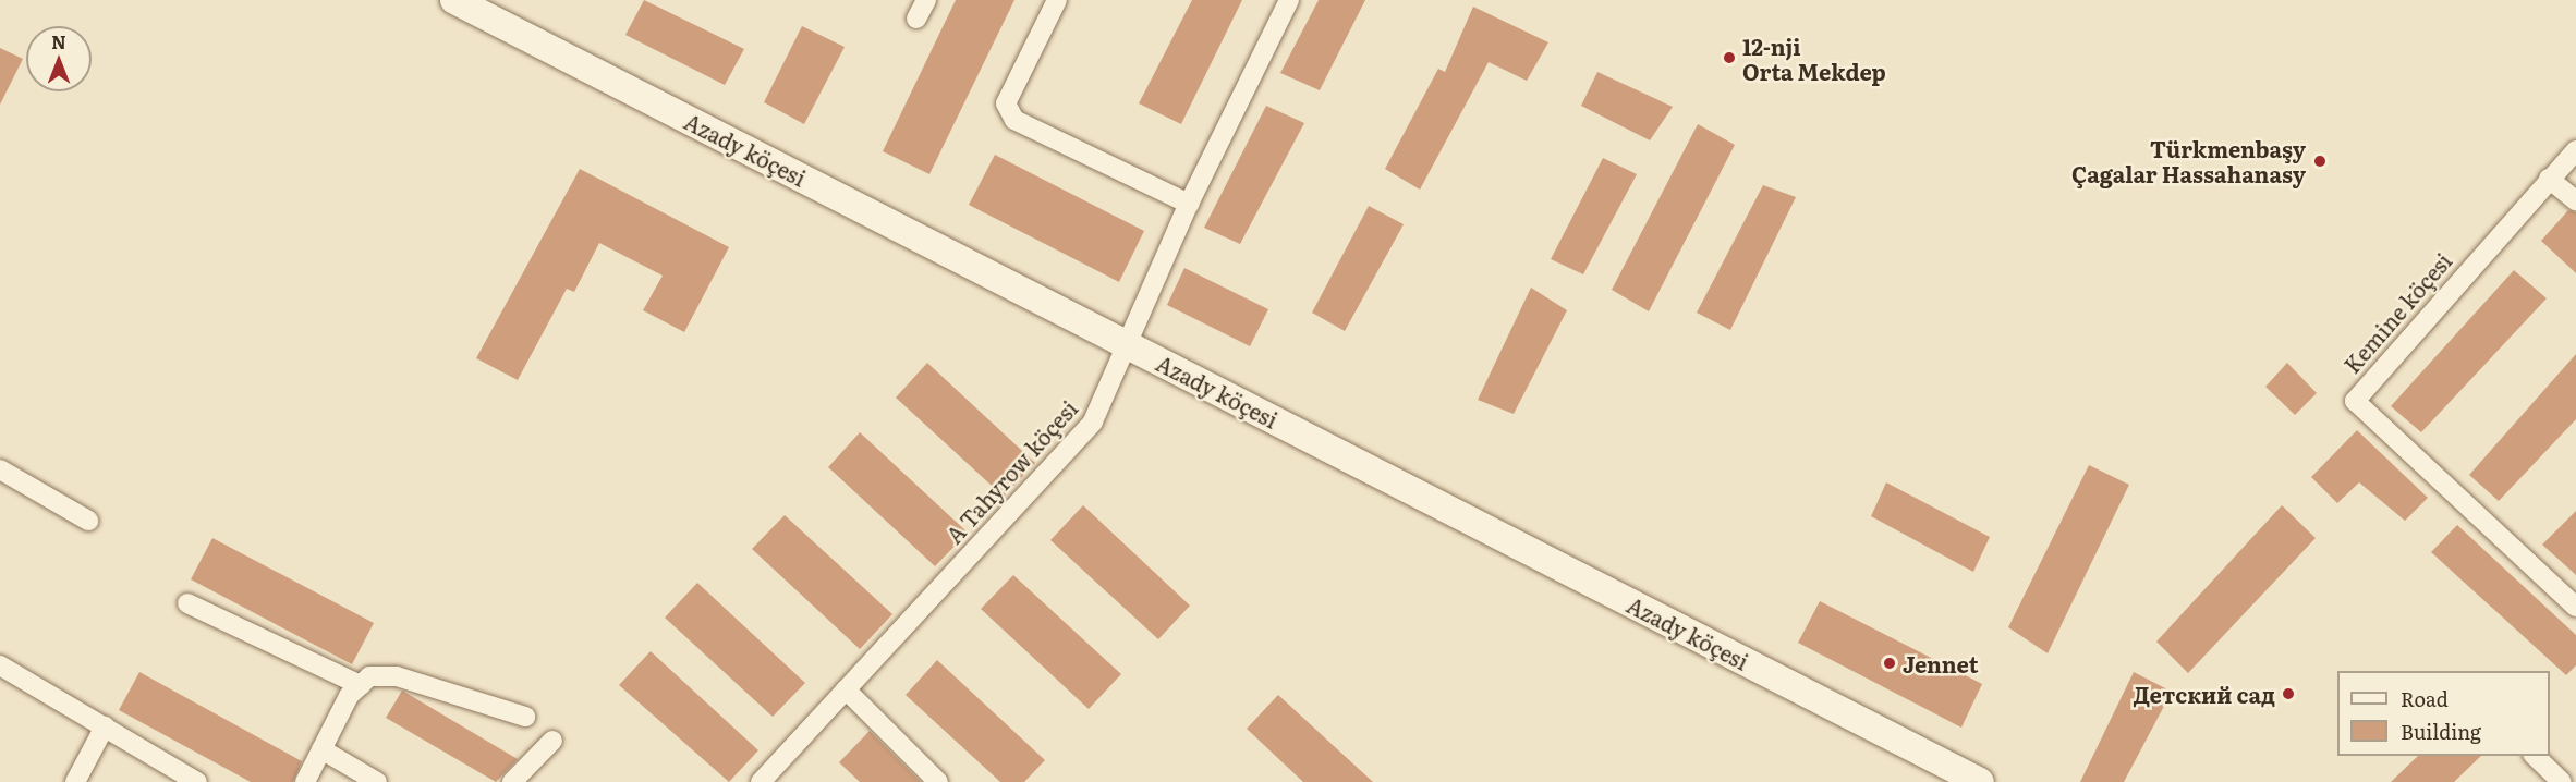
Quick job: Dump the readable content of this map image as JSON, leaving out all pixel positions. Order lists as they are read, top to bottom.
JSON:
{
  "streets": {
    "main road": ["Azady köçesi"],
    "street": ["Kemine köçesi", "A Tahyrow köçesi"]
  },
  "crossings": [
    ["Azady köçesi", "A Tahyrow köçesi"]
  ],
  "places": [
    "12-nji Orta Mekdep",
    "Türkmenbaşy Çagalar Hassahanasy",
    "Jennet",
    "Детский сад"
  ],
  "legend": ["Road", "Building"],
  "north": "top"
}
